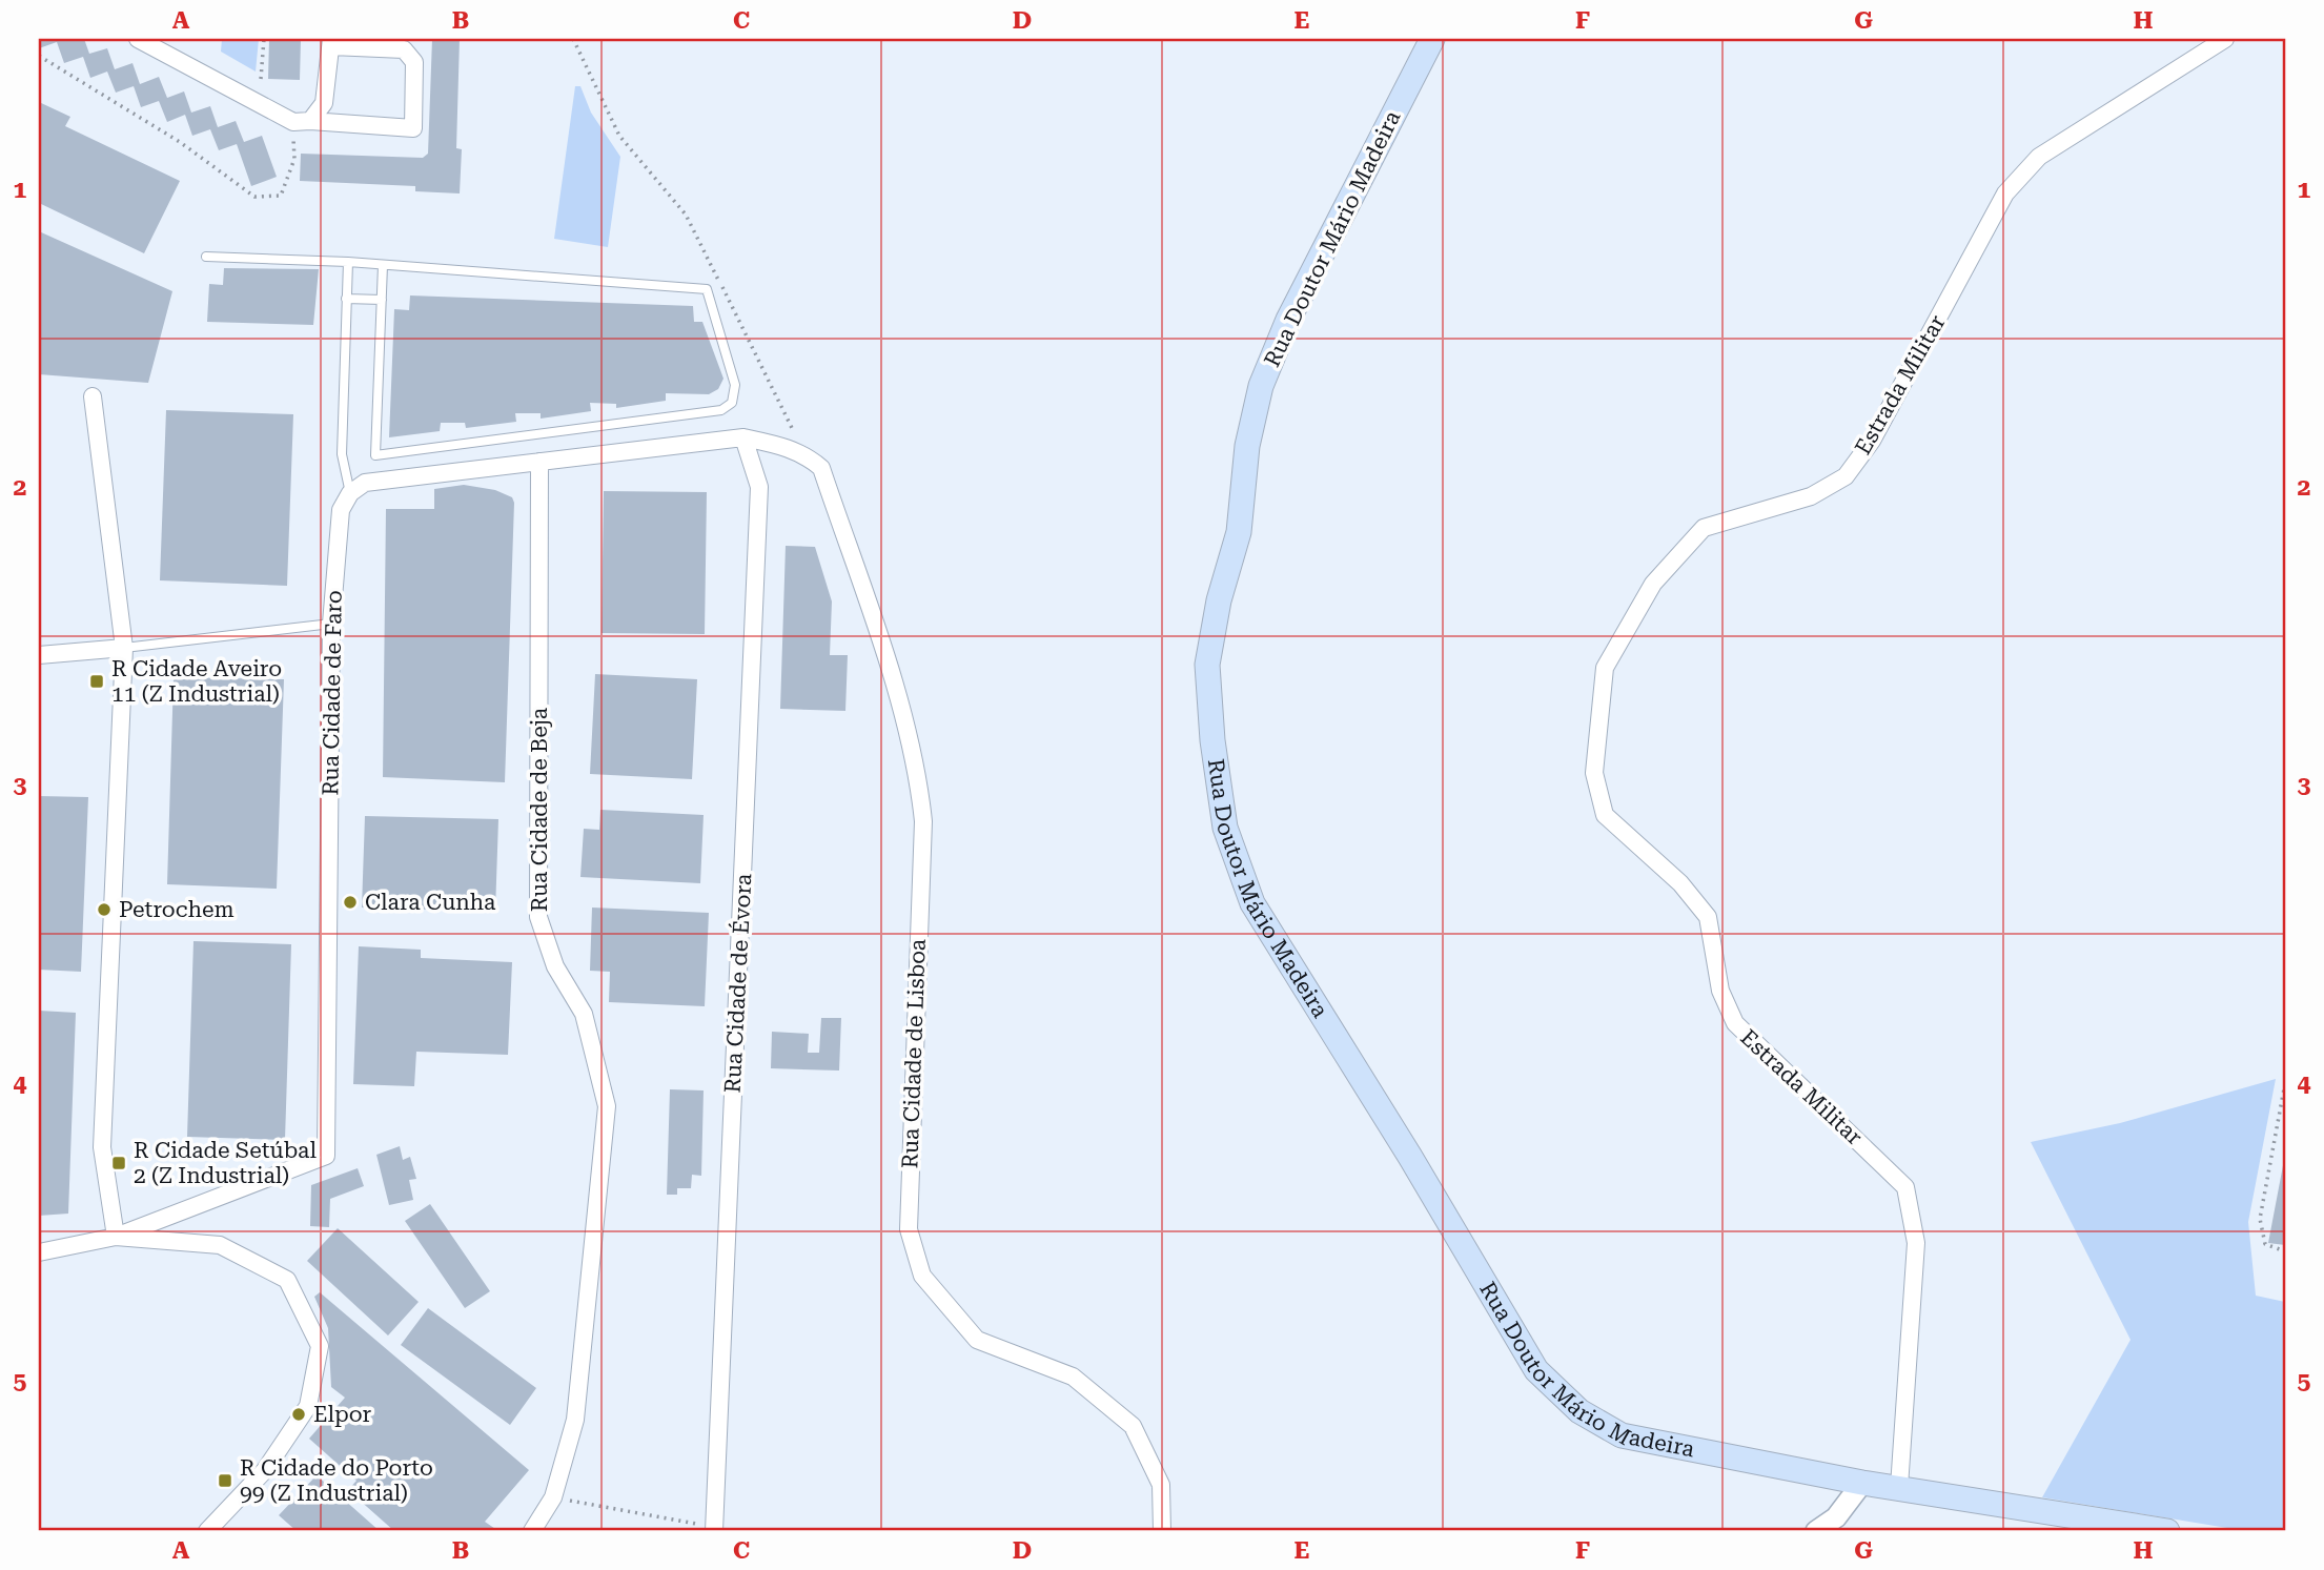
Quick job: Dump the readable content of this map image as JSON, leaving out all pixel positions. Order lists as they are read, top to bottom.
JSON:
{
  "streets": {
    "main road": ["Rua Doutor Mário Madeira"],
    "street": [
      "Estrada Militar",
      "Rua Cidade de Faro",
      "Rua Cidade de Beja",
      "Rua Cidade de Évora",
      "Rua Cidade de Lisboa"
    ]
  },
  "crossings": [
    ["Rua Doutor Mário Madeira", "Estrada Militar"]
  ],
  "places": {
    "transit": ["R Cidade Aveiro 11 (Z Industrial)", "R Cidade Setúbal 2 (Z Industrial)", "R Cidade do Porto 99 (Z Industrial)"],
    "other": ["Clara Cunha", "Petrochem", "Elpor"]
  },
  "grid": {
    "columns": [
      "A",
      "B",
      "C",
      "D",
      "E",
      "F",
      "G",
      "H"
    ],
    "rows": [
      "1",
      "2",
      "3",
      "4",
      "5"
    ]
  }
}
